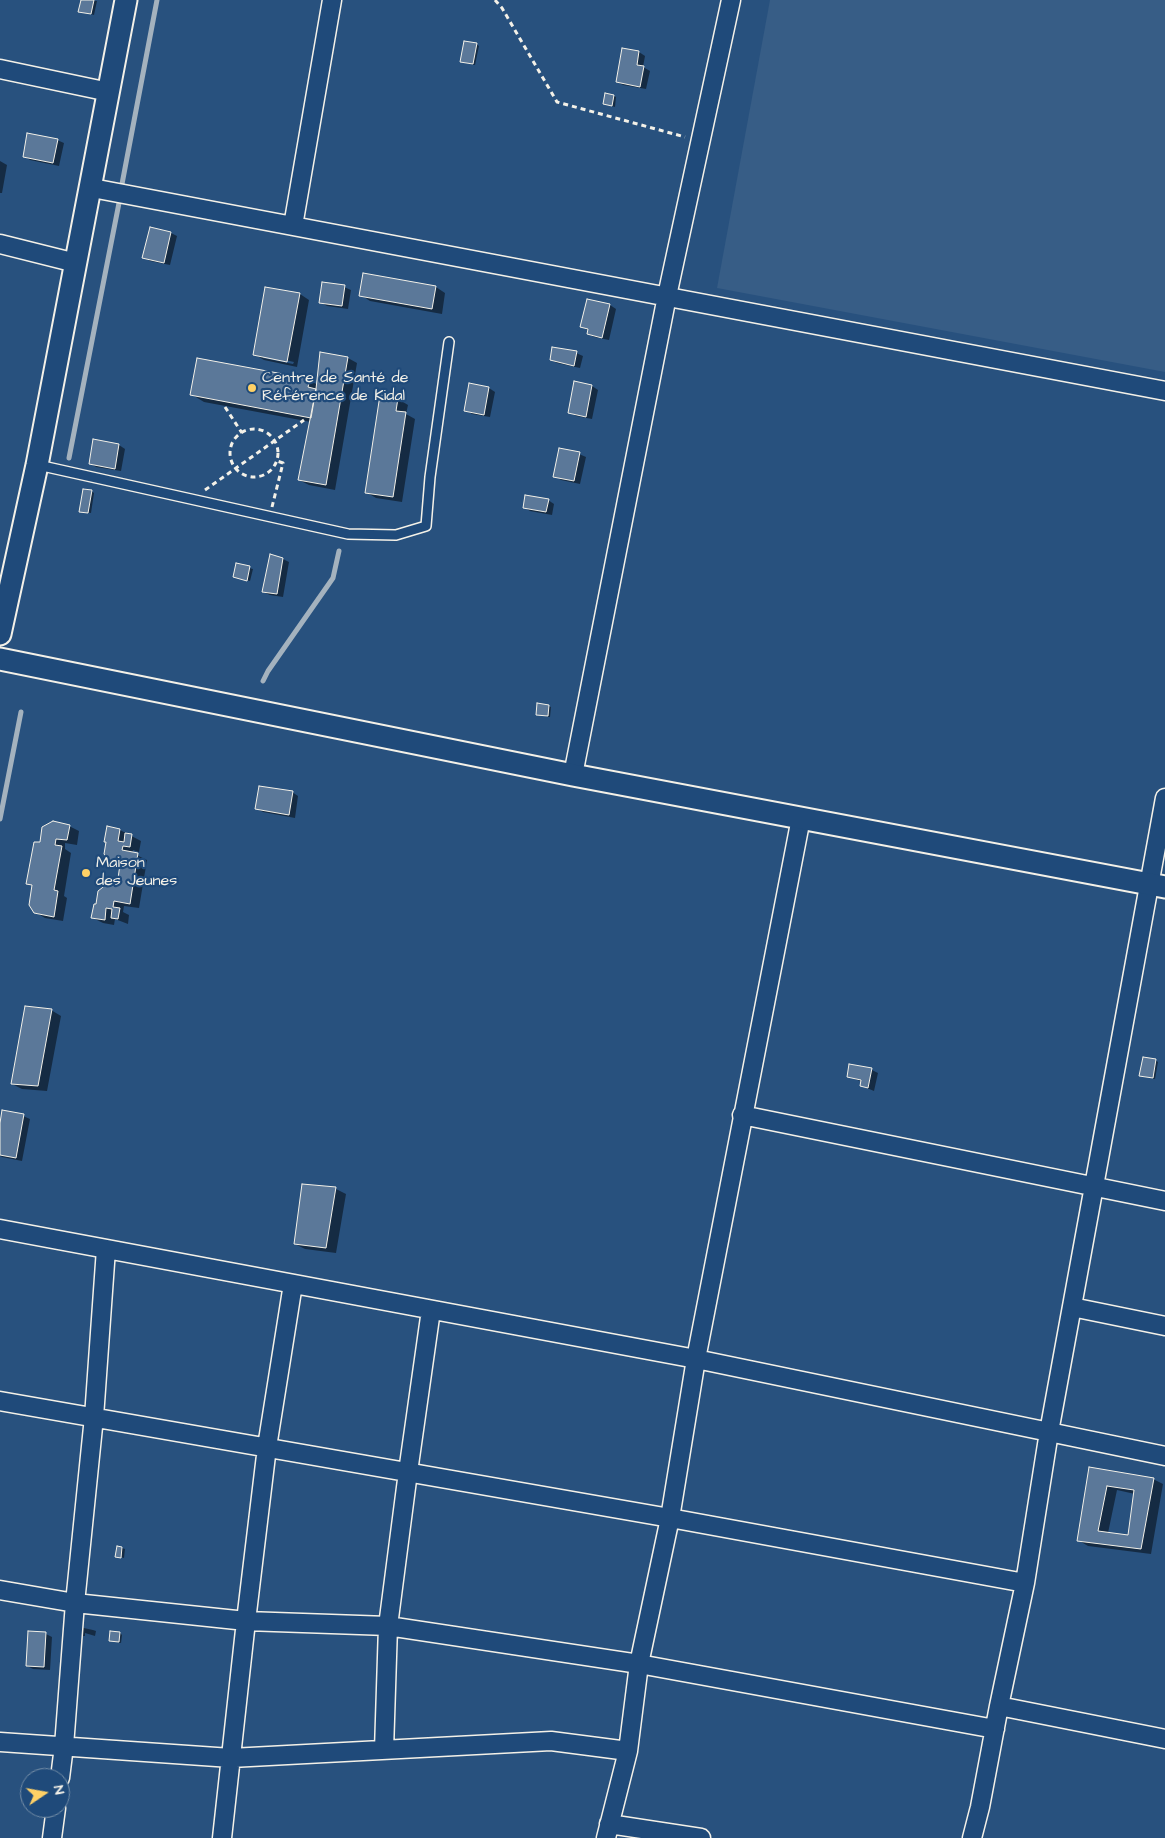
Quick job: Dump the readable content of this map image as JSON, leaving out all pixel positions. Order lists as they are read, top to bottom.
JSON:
{
  "places": ["Centre de Santé de Référence de Kidal", "Maison des Jeunes"],
  "north": "right"
}
